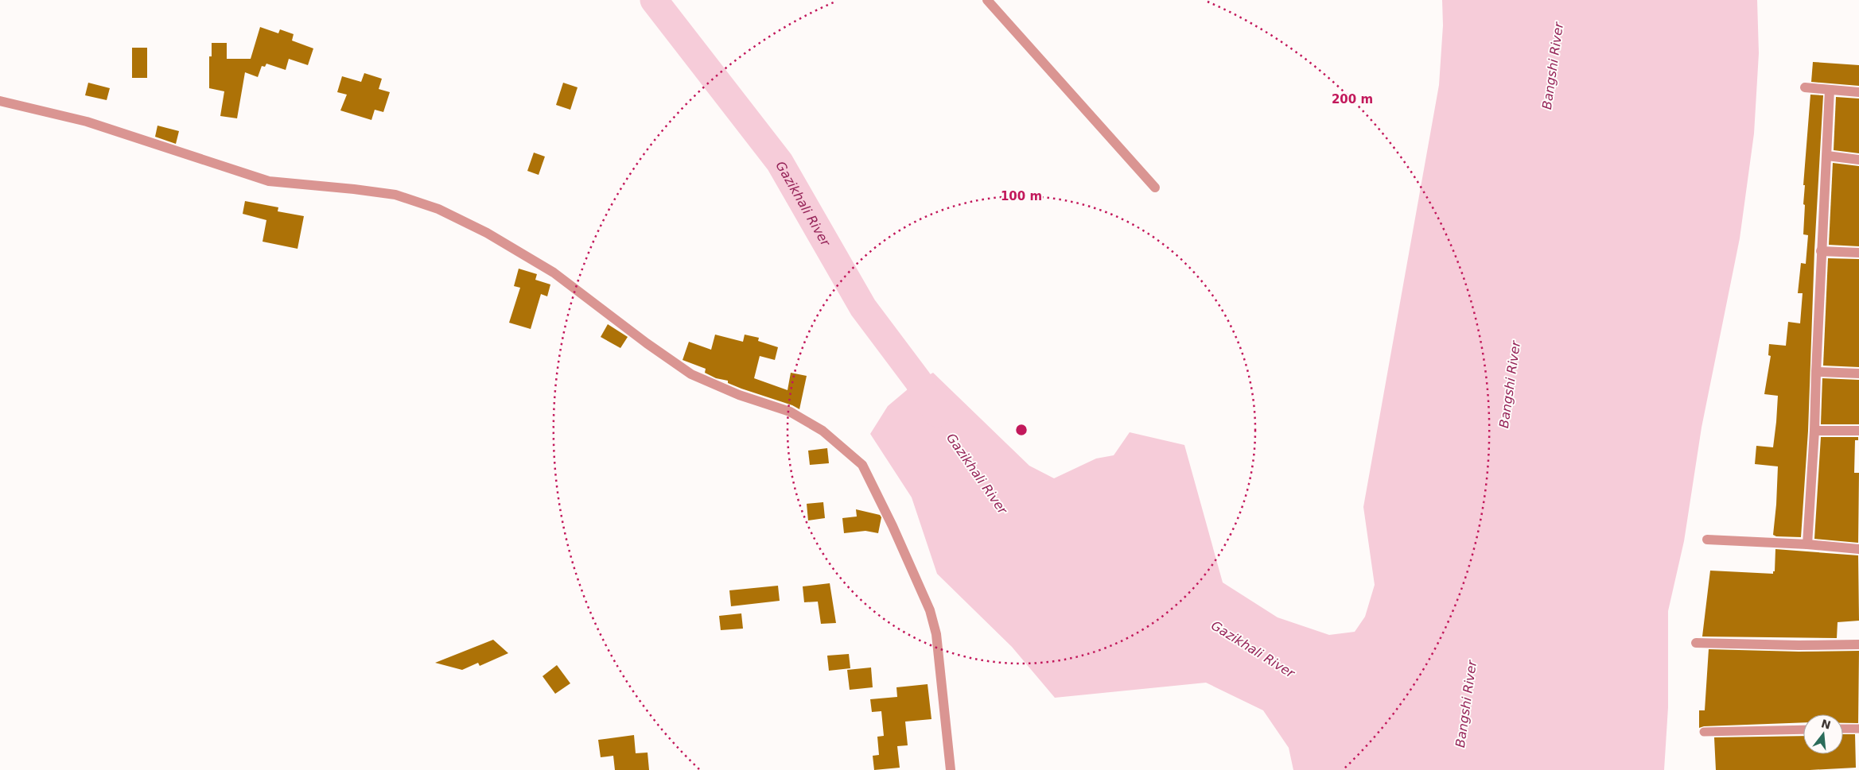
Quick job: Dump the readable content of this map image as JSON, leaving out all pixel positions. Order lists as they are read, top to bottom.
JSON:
{
  "water": ["Bangshi River", "Gazikhali River"],
  "north": "top",
  "rings": ["200 m", "100 m"]
}
